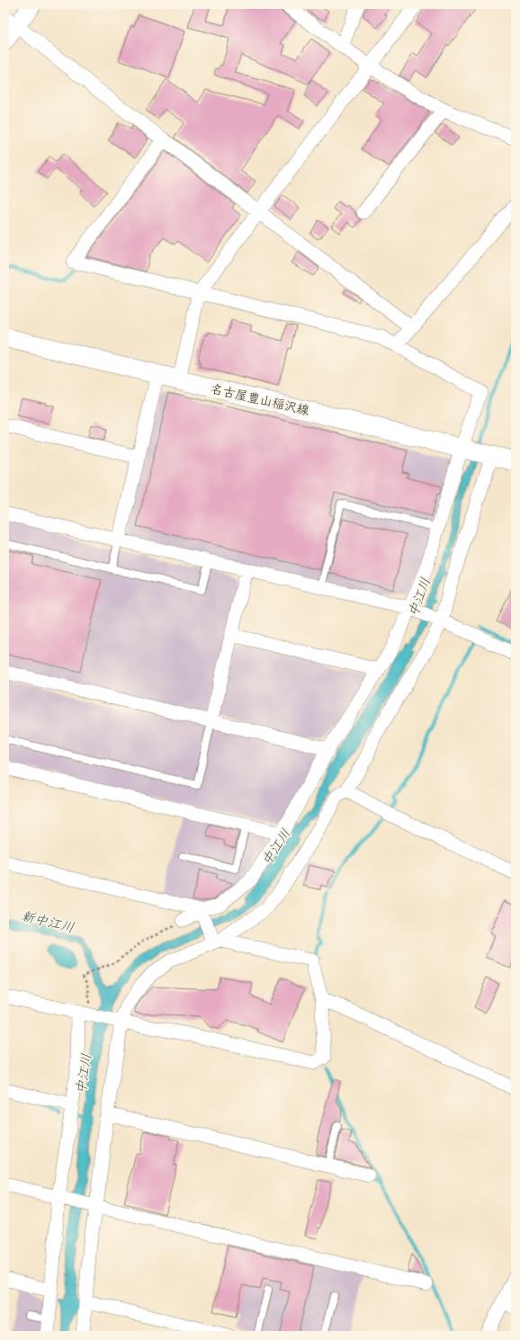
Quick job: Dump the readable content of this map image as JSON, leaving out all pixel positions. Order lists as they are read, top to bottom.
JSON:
{
  "streets": {
    "main road": ["名古屋豊山稲沢線"]
  },
  "water": ["中江川", "新中江川"]
}
